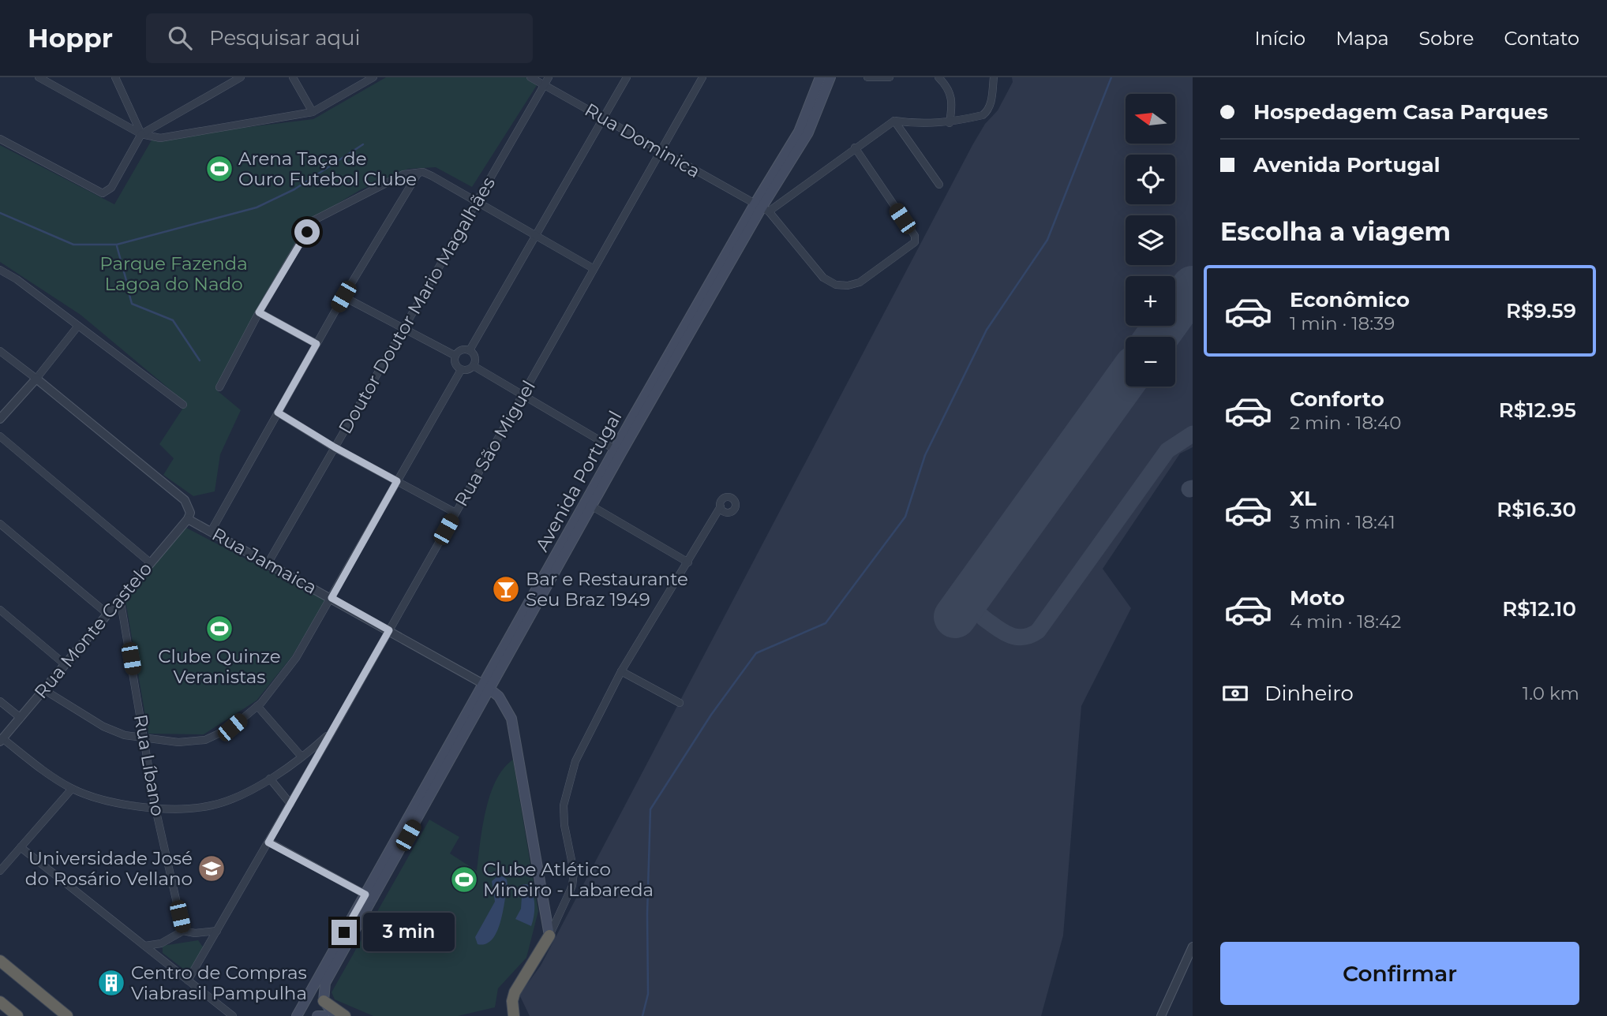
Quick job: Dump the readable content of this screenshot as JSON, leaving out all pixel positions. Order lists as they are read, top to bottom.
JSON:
{
  "streets": {
    "main road": ["Avenida Portugal"],
    "street": [
      "Rua Dominica",
      "Doutor Doutor Mario Magalhães",
      "Rua São Miguel",
      "Rua Jamaica",
      "Rua Monte Castelo",
      "Rua Líbano"
    ]
  },
  "crossings": [
    ["Rua Dominica", "Doutor Doutor Mario Magalhães"],
    ["Rua Dominica", "Rua São Miguel"],
    ["Rua Dominica", "Avenida Portugal"],
    ["Doutor Doutor Mario Magalhães", "Rua Jamaica"],
    ["Rua São Miguel", "Rua Jamaica"],
    ["Avenida Portugal", "Rua Jamaica"],
    ["Rua Jamaica", "Rua Monte Castelo"],
    ["Rua Monte Castelo", "Rua Líbano"]
  ],
  "parks": ["Parque Fazenda Lagoa do Nado"],
  "places": {
    "sports": ["Arena Taça de Ouro Futebol Clube", "Clube Quinze Veranistas", "Clube Atlético Mineiro - Labareda"],
    "bar": ["Bar e Restaurante Seu Braz 1949"],
    "school or university": ["Universidade José do Rosário Vellano"],
    "building": ["Centro de Compras Viabrasil Pampulha"]
  },
  "north": "left",
  "page": {
    "header": "Hoppr",
    "search": "Pesquisar aqui",
    "nav": [
      "Início",
      "Mapa",
      "Sobre",
      "Contato"
    ],
    "banner": ["Hospedagem Casa Parques", "Avenida Portugal"],
    "map_buttons": ["+", "−"],
    "heading": "Escolha a viagem",
    "list": [
      {
        "name": "Econômico",
        "note": "1 min · 18:39",
        "value": "R$9.59"
      },
      {
        "name": "Conforto",
        "note": "2 min · 18:40",
        "value": "R$12.95"
      },
      {
        "name": "XL",
        "note": "3 min · 18:41",
        "value": "R$16.30"
      },
      {
        "name": "Moto",
        "note": "4 min · 18:42",
        "value": "R$12.10"
      }
    ],
    "pay": ["Dinheiro", "1.0 km"],
    "bubble": "3 min",
    "buttons": "Confirmar"
  }
}
